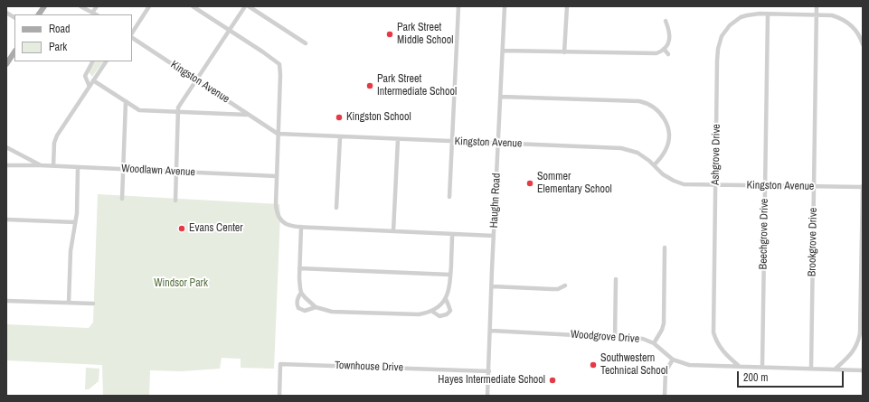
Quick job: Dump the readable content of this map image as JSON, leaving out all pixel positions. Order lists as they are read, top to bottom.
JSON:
{
  "streets": {
    "street": [
      "Kingston Avenue",
      "Ashgrove Drive",
      "Woodlawn Avenue",
      "Haughn Road",
      "Beechgrove Drive",
      "Brookgrove Drive",
      "Woodgrove Drive",
      "Townhouse Drive"
    ]
  },
  "crossings": [
    ["Kingston Avenue", "Ashgrove Drive"],
    ["Kingston Avenue", "Haughn Road"],
    ["Kingston Avenue", "Beechgrove Drive"],
    ["Kingston Avenue", "Brookgrove Drive"],
    ["Ashgrove Drive", "Beechgrove Drive"],
    ["Ashgrove Drive", "Brookgrove Drive"],
    ["Ashgrove Drive", "Woodgrove Drive"],
    ["Haughn Road", "Woodgrove Drive"],
    ["Haughn Road", "Townhouse Drive"],
    ["Beechgrove Drive", "Woodgrove Drive"],
    ["Brookgrove Drive", "Woodgrove Drive"]
  ],
  "parks": ["Windsor Park"],
  "places": [
    "Park Street Middle School",
    "Park Street Intermediate School",
    "Kingston School",
    "Sommer Elementary School",
    "Evans Center",
    "Southwestern Technical School",
    "Hayes Intermediate School"
  ],
  "legend": ["Road", "Park"],
  "scale_bar": "200 m"
}
